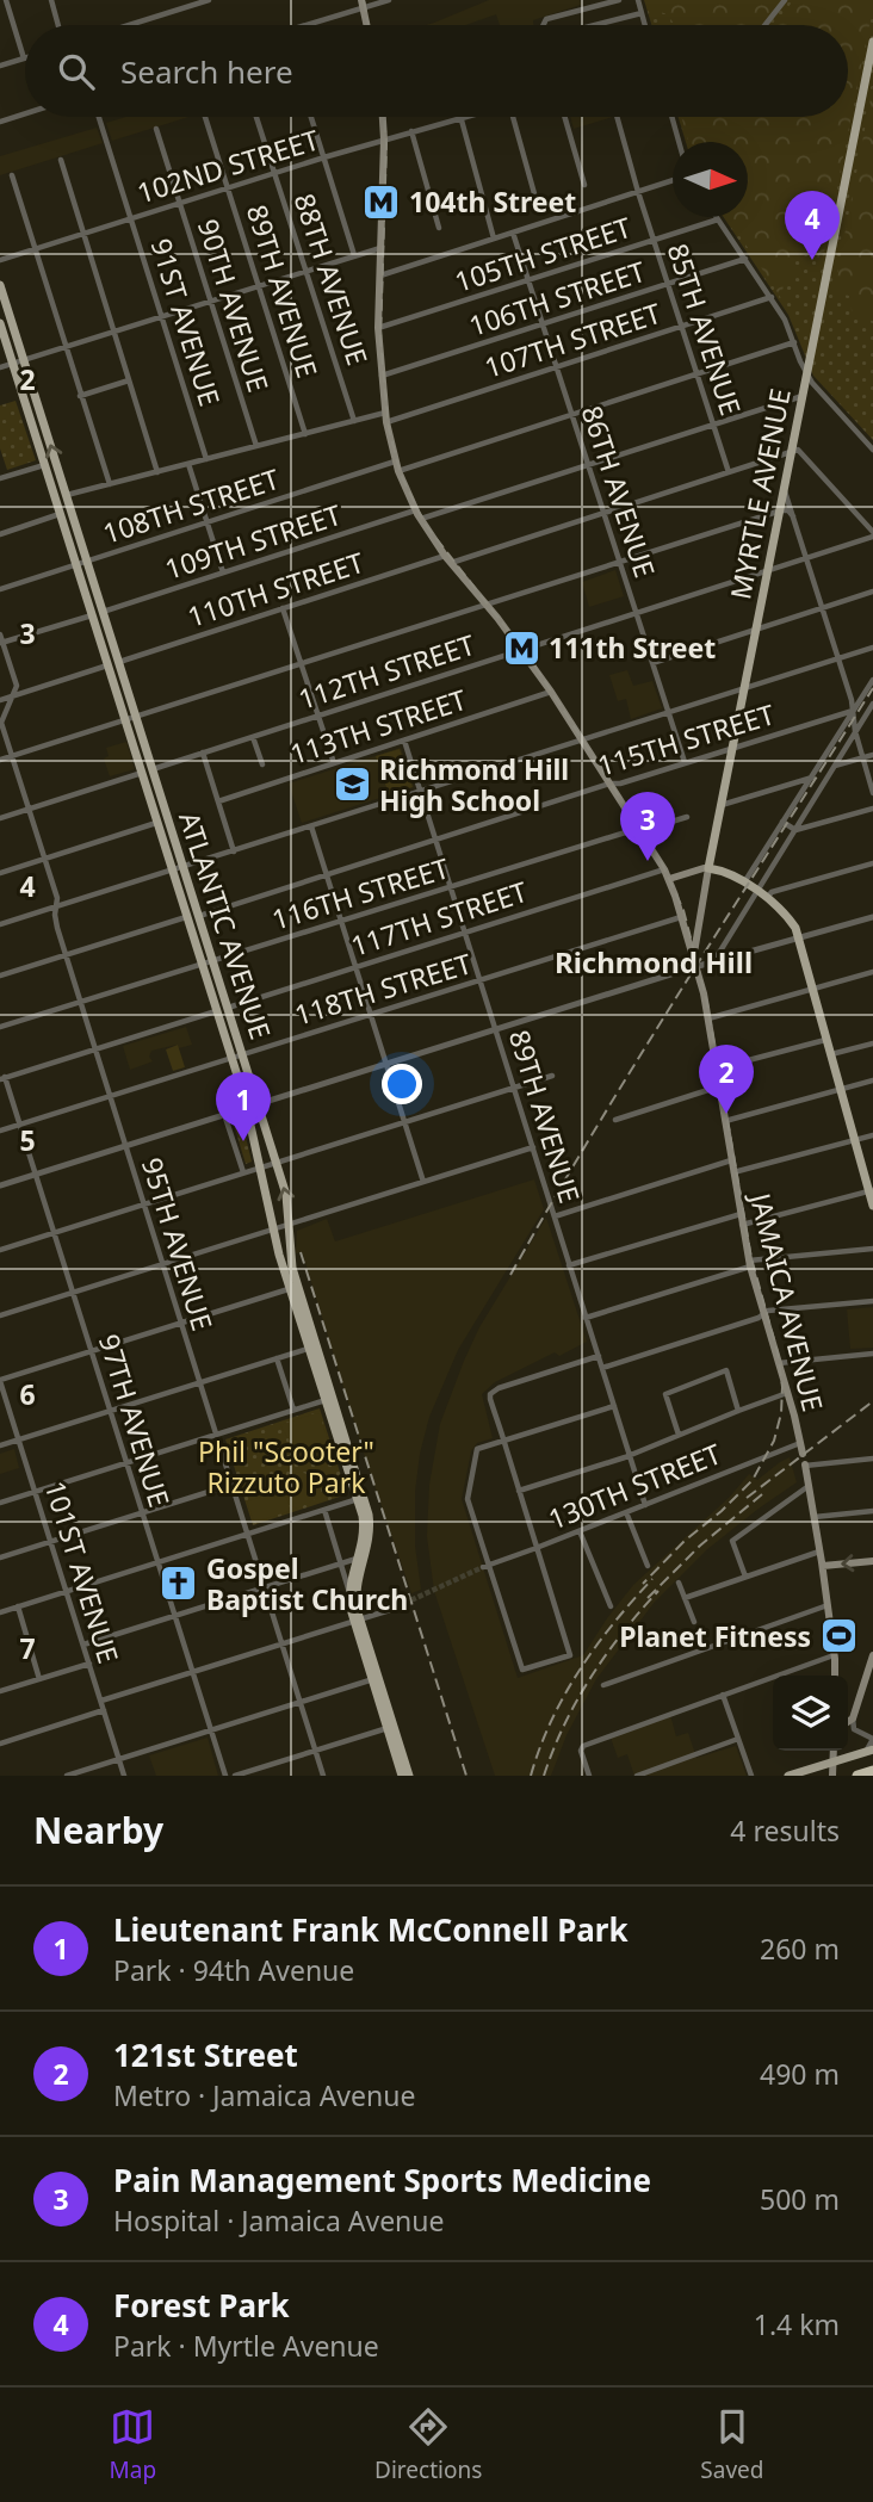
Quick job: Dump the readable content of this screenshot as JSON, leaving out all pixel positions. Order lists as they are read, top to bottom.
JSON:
{
  "streets": {
    "main road": ["MYRTLE AVENUE", "ATLANTIC AVENUE", "JAMAICA AVENUE"],
    "street": [
      "102ND STREET",
      "105TH STREET",
      "88TH AVENUE",
      "89TH AVENUE",
      "106TH STREET",
      "90TH AVENUE",
      "91ST AVENUE",
      "85TH AVENUE",
      "107TH STREET",
      "86TH AVENUE",
      "108TH STREET",
      "109TH STREET",
      "110TH STREET",
      "112TH STREET",
      "113TH STREET",
      "115TH STREET",
      "116TH STREET",
      "117TH STREET",
      "118TH STREET",
      "95TH AVENUE",
      "97TH AVENUE",
      "130TH STREET",
      "101ST AVENUE"
    ]
  },
  "crossings": [
    ["102ND STREET", "88TH AVENUE"],
    ["102ND STREET", "89TH AVENUE"],
    ["102ND STREET", "90TH AVENUE"],
    ["102ND STREET", "91ST AVENUE"],
    ["102ND STREET", "JAMAICA AVENUE"],
    ["105TH STREET", "85TH AVENUE"],
    ["105TH STREET", "86TH AVENUE"],
    ["105TH STREET", "JAMAICA AVENUE"],
    ["89TH AVENUE", "113TH STREET"],
    ["89TH AVENUE", "115TH STREET"],
    ["89TH AVENUE", "116TH STREET"],
    ["89TH AVENUE", "117TH STREET"],
    ["89TH AVENUE", "118TH STREET"],
    ["89TH AVENUE", "130TH STREET"],
    ["106TH STREET", "85TH AVENUE"],
    ["106TH STREET", "86TH AVENUE"],
    ["106TH STREET", "JAMAICA AVENUE"],
    ["85TH AVENUE", "107TH STREET"],
    ["85TH AVENUE", "108TH STREET"],
    ["85TH AVENUE", "109TH STREET"],
    ["85TH AVENUE", "110TH STREET"],
    ["107TH STREET", "86TH AVENUE"],
    ["107TH STREET", "JAMAICA AVENUE"],
    ["86TH AVENUE", "108TH STREET"],
    ["86TH AVENUE", "109TH STREET"],
    ["86TH AVENUE", "110TH STREET"],
    ["86TH AVENUE", "112TH STREET"],
    ["86TH AVENUE", "115TH STREET"],
    ["MYRTLE AVENUE", "109TH STREET"],
    ["MYRTLE AVENUE", "110TH STREET"],
    ["MYRTLE AVENUE", "112TH STREET"],
    ["MYRTLE AVENUE", "115TH STREET"],
    ["MYRTLE AVENUE", "JAMAICA AVENUE"],
    ["108TH STREET", "ATLANTIC AVENUE"],
    ["108TH STREET", "JAMAICA AVENUE"],
    ["109TH STREET", "ATLANTIC AVENUE"],
    ["109TH STREET", "JAMAICA AVENUE"],
    ["110TH STREET", "ATLANTIC AVENUE"],
    ["110TH STREET", "JAMAICA AVENUE"],
    ["112TH STREET", "ATLANTIC AVENUE"],
    ["112TH STREET", "JAMAICA AVENUE"],
    ["113TH STREET", "JAMAICA AVENUE"],
    ["115TH STREET", "ATLANTIC AVENUE"],
    ["115TH STREET", "JAMAICA AVENUE"],
    ["116TH STREET", "ATLANTIC AVENUE"],
    ["116TH STREET", "95TH AVENUE"],
    ["116TH STREET", "JAMAICA AVENUE"],
    ["117TH STREET", "ATLANTIC AVENUE"],
    ["117TH STREET", "JAMAICA AVENUE"],
    ["ATLANTIC AVENUE", "118TH STREET"],
    ["118TH STREET", "95TH AVENUE"],
    ["118TH STREET", "JAMAICA AVENUE"],
    ["118TH STREET", "97TH AVENUE"],
    ["JAMAICA AVENUE", "130TH STREET"]
  ],
  "districts": ["Richmond Hill"],
  "parks": ["Phil \"Scooter\" Rizzuto Park"],
  "places": {
    "metro station": ["104th Street", "111th Street"],
    "school or university": ["Richmond Hill High School"],
    "church": ["Gospel Baptist Church"],
    "sports": ["Planet Fitness"]
  },
  "north": "right",
  "page": {
    "search": "Search here",
    "pins": [
      "4",
      "3",
      "2",
      "1"
    ],
    "heading": ["Nearby", "4 results"],
    "list": [
      {
        "mark": "1",
        "name": "Lieutenant Frank McConnell Park",
        "note": "Park · 94th Avenue",
        "value": "260 m"
      },
      {
        "mark": "2",
        "name": "121st Street",
        "note": "Metro · Jamaica Avenue",
        "value": "490 m"
      },
      {
        "mark": "3",
        "name": "Pain Management Sports Medicine",
        "note": "Hospital · Jamaica Avenue",
        "value": "500 m"
      },
      {
        "mark": "4",
        "name": "Forest Park",
        "note": "Park · Myrtle Avenue",
        "value": "1.4 km"
      }
    ],
    "nav": ["Map", "Directions", "Saved"]
  },
  "grid": {
    "rows": [
      "2",
      "3",
      "4",
      "5",
      "6",
      "7"
    ]
  }
}
